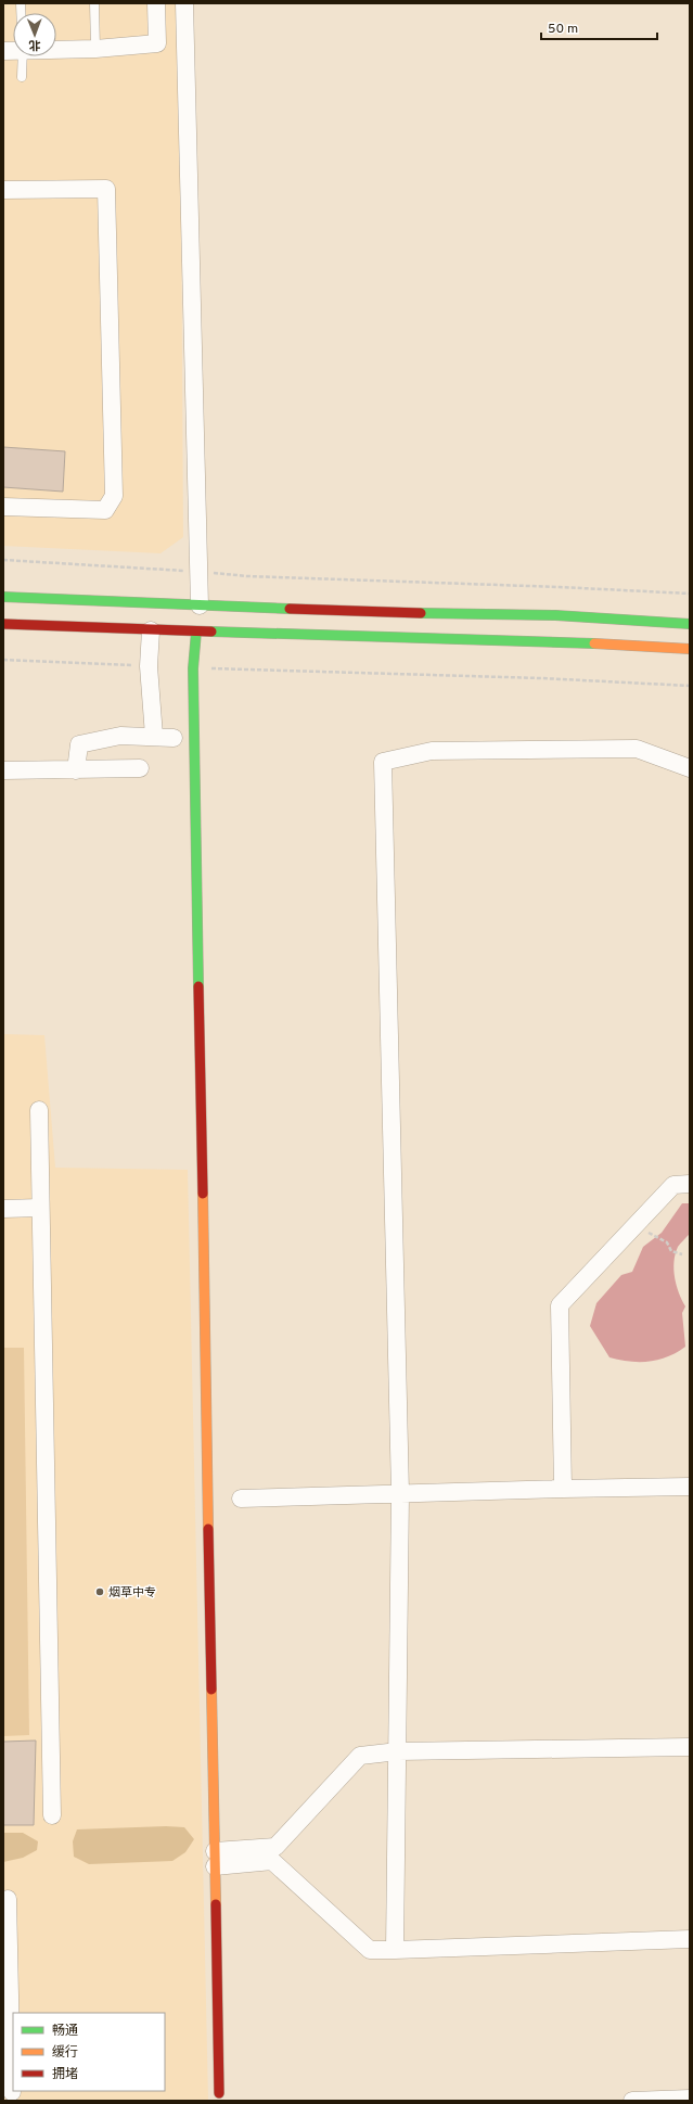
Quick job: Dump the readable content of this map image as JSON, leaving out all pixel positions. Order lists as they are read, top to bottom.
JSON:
{
  "places": ["烟草中专"],
  "legend": ["畅通", "缓行", "拥堵"],
  "scale_bar": "50 m",
  "north": "bottom"
}
